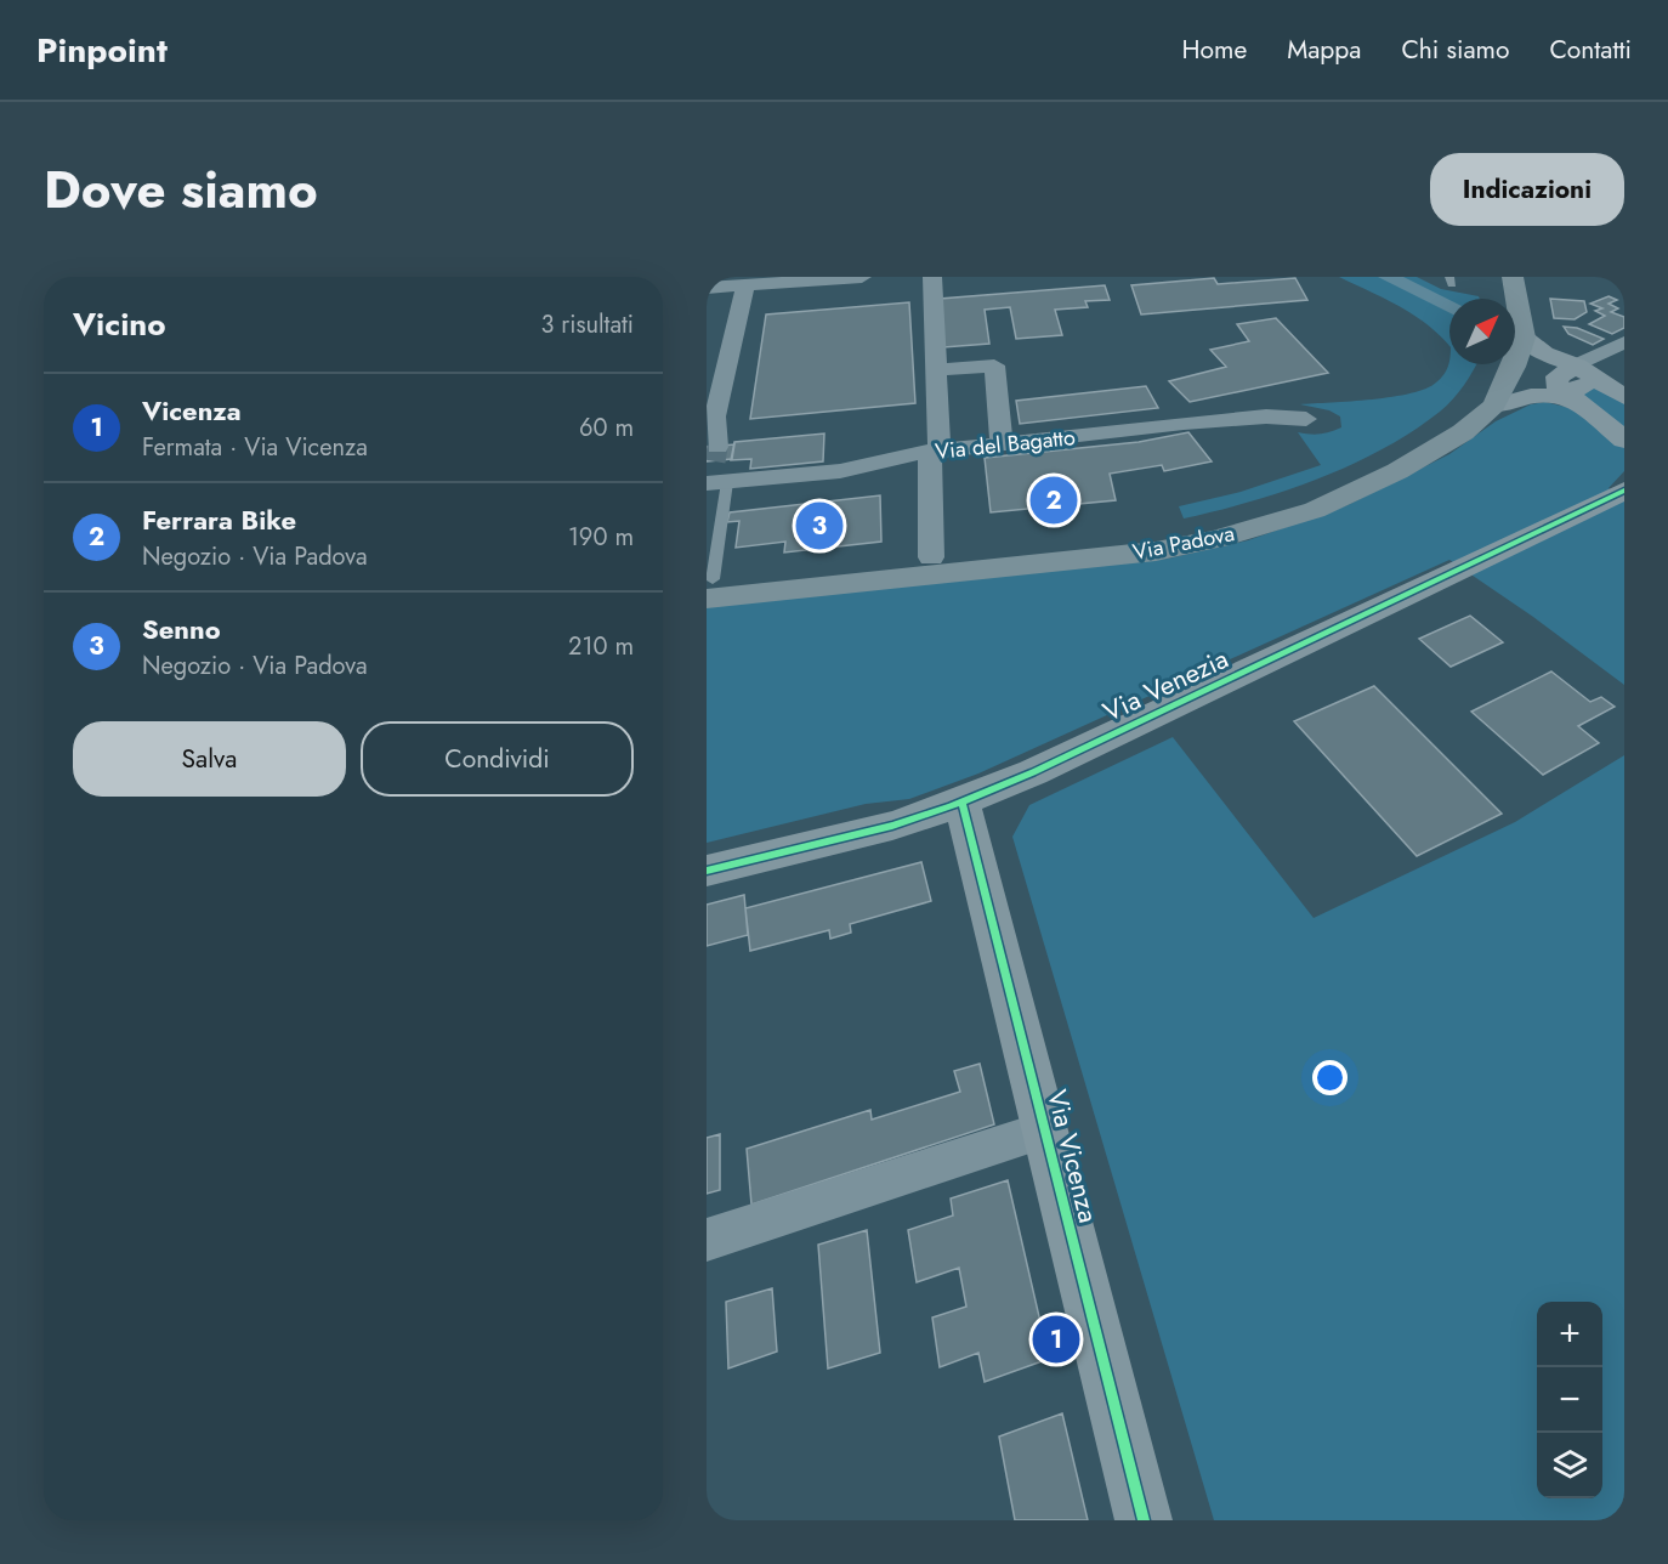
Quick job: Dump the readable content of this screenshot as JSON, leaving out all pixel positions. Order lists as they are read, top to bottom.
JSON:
{
  "streets": {
    "main road": ["Via Padova"],
    "street": ["Via del Bagatto", "Via Venezia", "Via Vicenza"]
  },
  "crossings": [
    ["Via Venezia", "Via Vicenza"]
  ],
  "north": "top right",
  "page": {
    "header": "Pinpoint",
    "nav": [
      "Home",
      "Mappa",
      "Chi siamo",
      "Contatti"
    ],
    "title": "Dove siamo",
    "buttons": [
      "Indicazioni",
      ["Salva", "Condividi"]
    ],
    "heading": ["Vicino", "3 risultati"],
    "list": [
      {
        "mark": "1",
        "name": "Vicenza",
        "note": "Fermata · Via Vicenza",
        "value": "60 m"
      },
      {
        "mark": "2",
        "name": "Ferrara Bike",
        "note": "Negozio · Via Padova",
        "value": "190 m"
      },
      {
        "mark": "3",
        "name": "Senno",
        "note": "Negozio · Via Padova",
        "value": "210 m"
      }
    ],
    "pins": ["2", "3", "1"],
    "map_buttons": ["+", "−"]
  }
}
